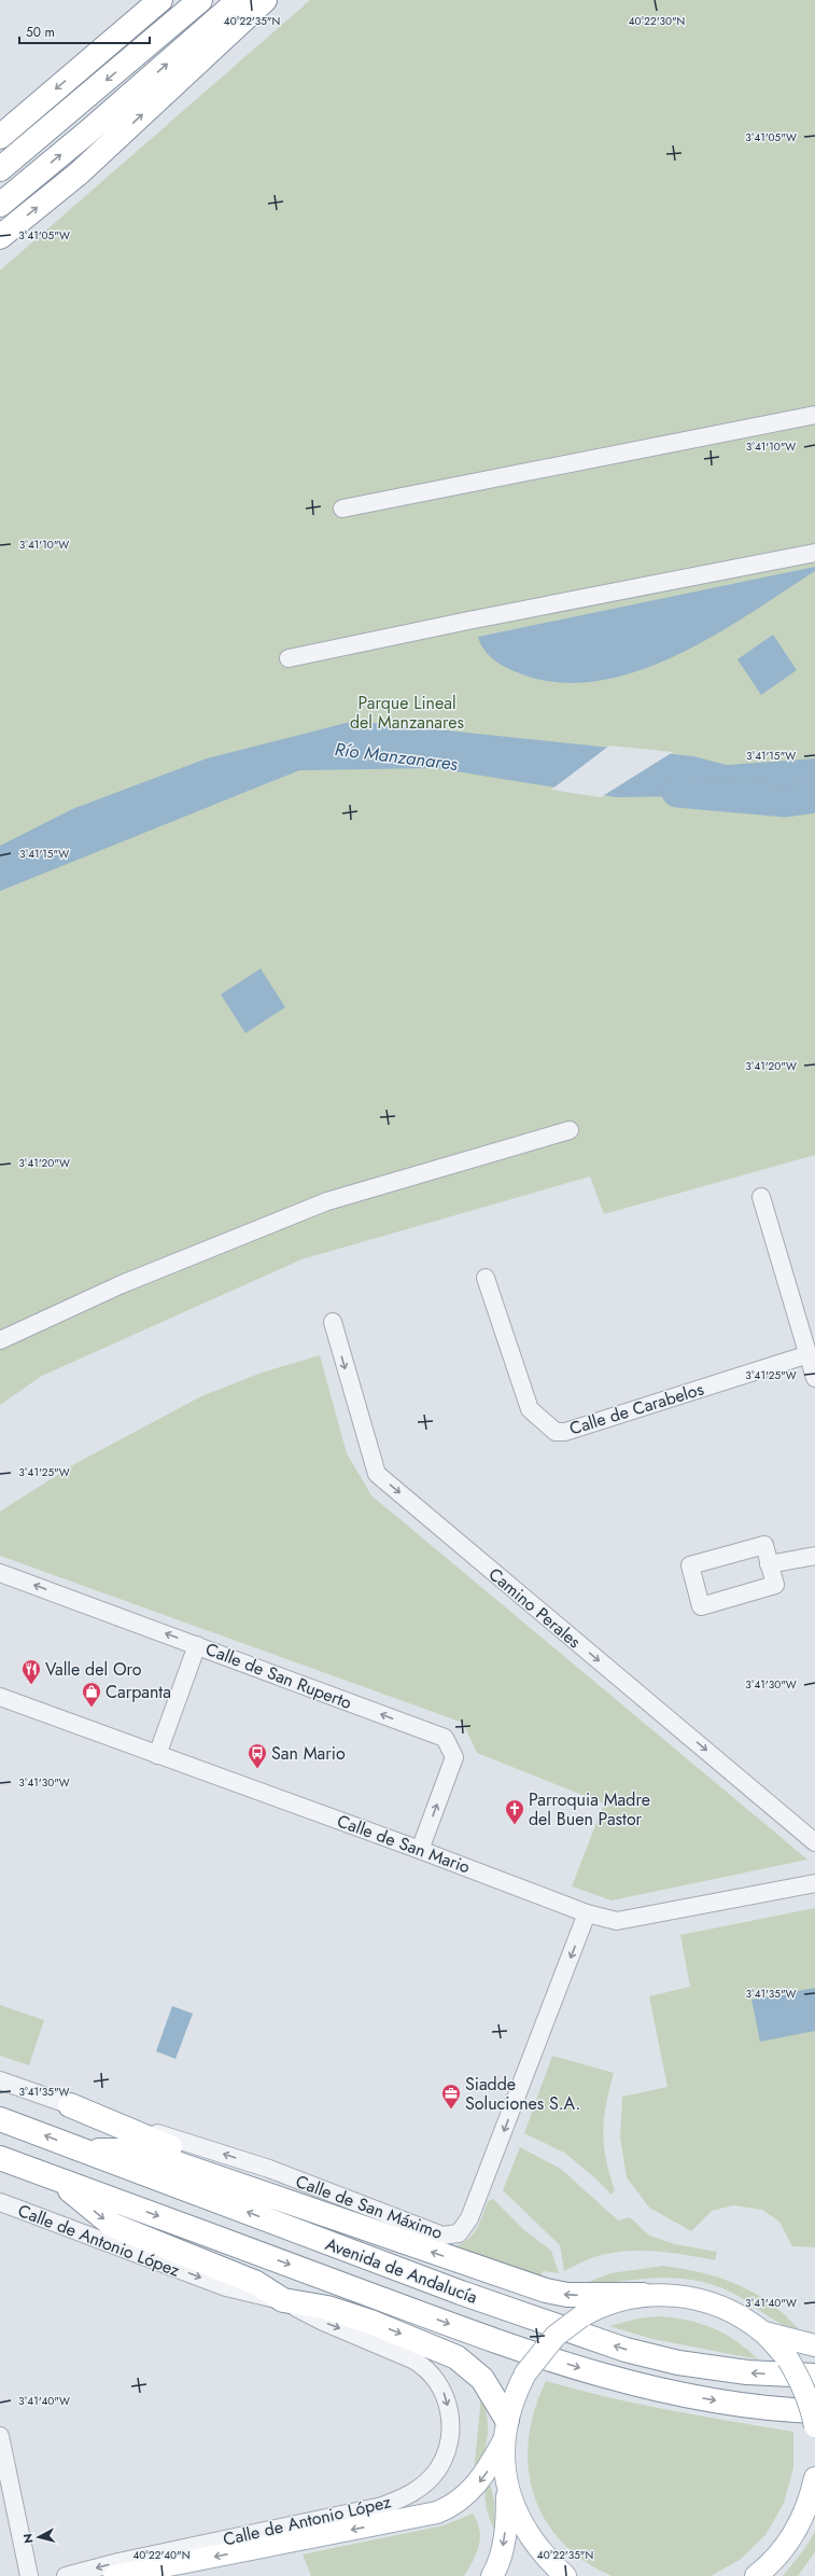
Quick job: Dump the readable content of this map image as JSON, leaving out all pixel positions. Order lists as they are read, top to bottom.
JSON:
{
  "streets": {
    "highway": ["Avenida de Andalucía"],
    "street": [
      "Calle de Carabelos",
      "Camino Perales",
      "Calle de San Ruperto",
      "Calle de San Mario",
      "Calle de San Máximo",
      "Calle de Antonio López"
    ]
  },
  "crossings": [
    ["Calle de San Ruperto", "Calle de San Mario"],
    ["Calle de San Mario", "Calle de San Máximo"]
  ],
  "one_way": ["Camino Perales", "Calle de San Ruperto"],
  "water": ["Río Manzanares"],
  "parks": ["Parque Lineal del Manzanares"],
  "places": {
    "restaurant": ["Valle del Oro"],
    "shop": ["Carpanta"],
    "bus stop": ["San Mario"],
    "church": ["Parroquia Madre del Buen Pastor"],
    "office": ["Siadde Soluciones S.A."]
  },
  "scale_bar": "50 m",
  "north": "left",
  "coordinates": [
    "40°22'35\"N",
    "40°22'30\"N",
    "3°41'05\"W",
    "3°41'10\"W",
    "3°41'15\"W",
    "3°41'20\"W",
    "3°41'25\"W",
    "3°41'30\"W",
    "3°41'35\"W",
    "3°41'40\"W",
    "40°22'40\"N"
  ]
}
